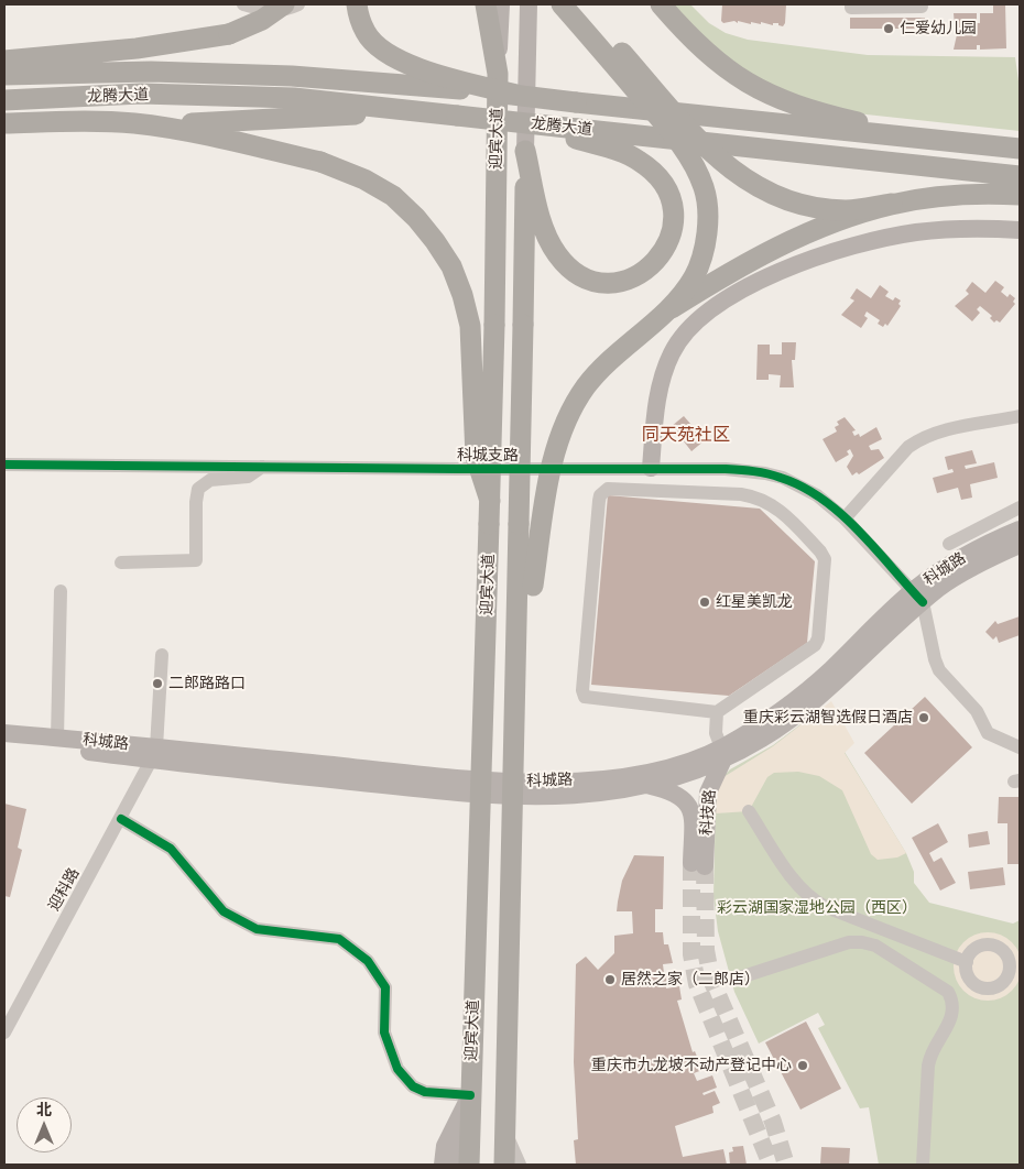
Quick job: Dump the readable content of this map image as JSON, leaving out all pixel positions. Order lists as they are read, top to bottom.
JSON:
{
  "streets": {
    "highway": ["龙腾大道", "迎宾大道"],
    "main road": ["科城路", "科技路"],
    "street": ["科城支路", "迎科路"]
  },
  "crossings": [
    ["迎宾大道", "科城路"],
    ["科城支路", "科城路"],
    ["科城路", "科技路"],
    ["科城路", "迎科路"]
  ],
  "districts": ["同天苑社区"],
  "parks": ["彩云湖国家湿地公园（西区）"],
  "places": [
    "仁爱幼儿园",
    "红星美凯龙",
    "二郎路路口",
    "重庆彩云湖智选假日酒店",
    "居然之家（二郎店）",
    "重庆市九龙坡不动产登记中心"
  ],
  "north": "top"
}
